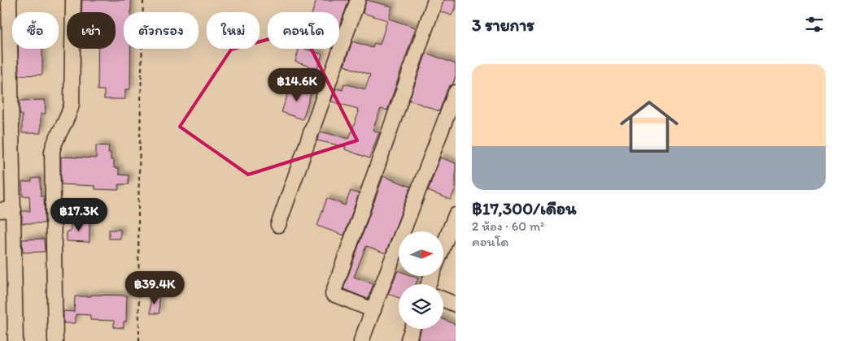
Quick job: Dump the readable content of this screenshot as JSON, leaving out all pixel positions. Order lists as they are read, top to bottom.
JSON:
{
  "north": "right",
  "page": {
    "heading": "3 รายการ",
    "chip": [
      "ซื้อ",
      "เช่า",
      "ตัวกรอง",
      "ใหม่",
      "คอนโด"
    ],
    "list": [
      {
        "name": "฿17,300/เดือน",
        "note": "2 ห้อง · 60 m² · คอนโด"
      }
    ],
    "price": ["฿14.6K", "฿17.3K", "฿39.4K"]
  }
}
